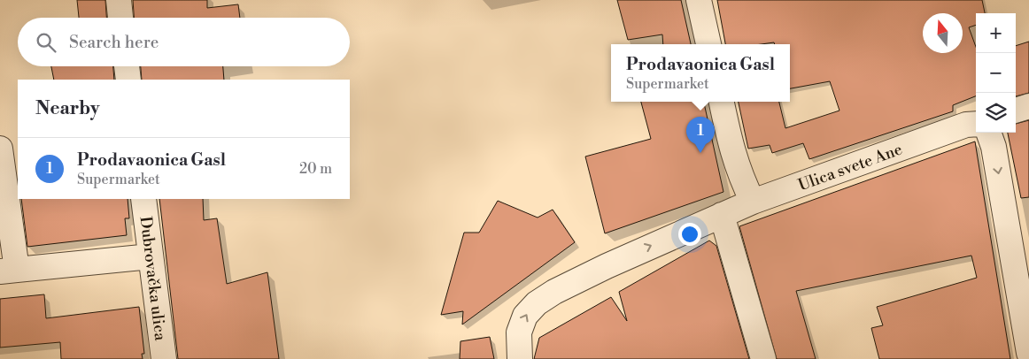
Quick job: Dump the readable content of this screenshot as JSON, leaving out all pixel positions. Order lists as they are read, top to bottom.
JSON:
{
  "streets": {
    "street": ["Ulica svete Ane", "Dubrovačka ulica"]
  },
  "one_way": ["Ulica svete Ane"],
  "north": "top",
  "page": {
    "map_buttons": ["+", "−"],
    "search": "Search here",
    "popup": ["Prodavaonica Gasl", "Supermarket"],
    "heading": "Nearby",
    "pins": "1",
    "list": [
      {
        "mark": "1",
        "name": "Prodavaonica Gasl",
        "note": "Supermarket",
        "value": "20 m"
      }
    ]
  }
}
